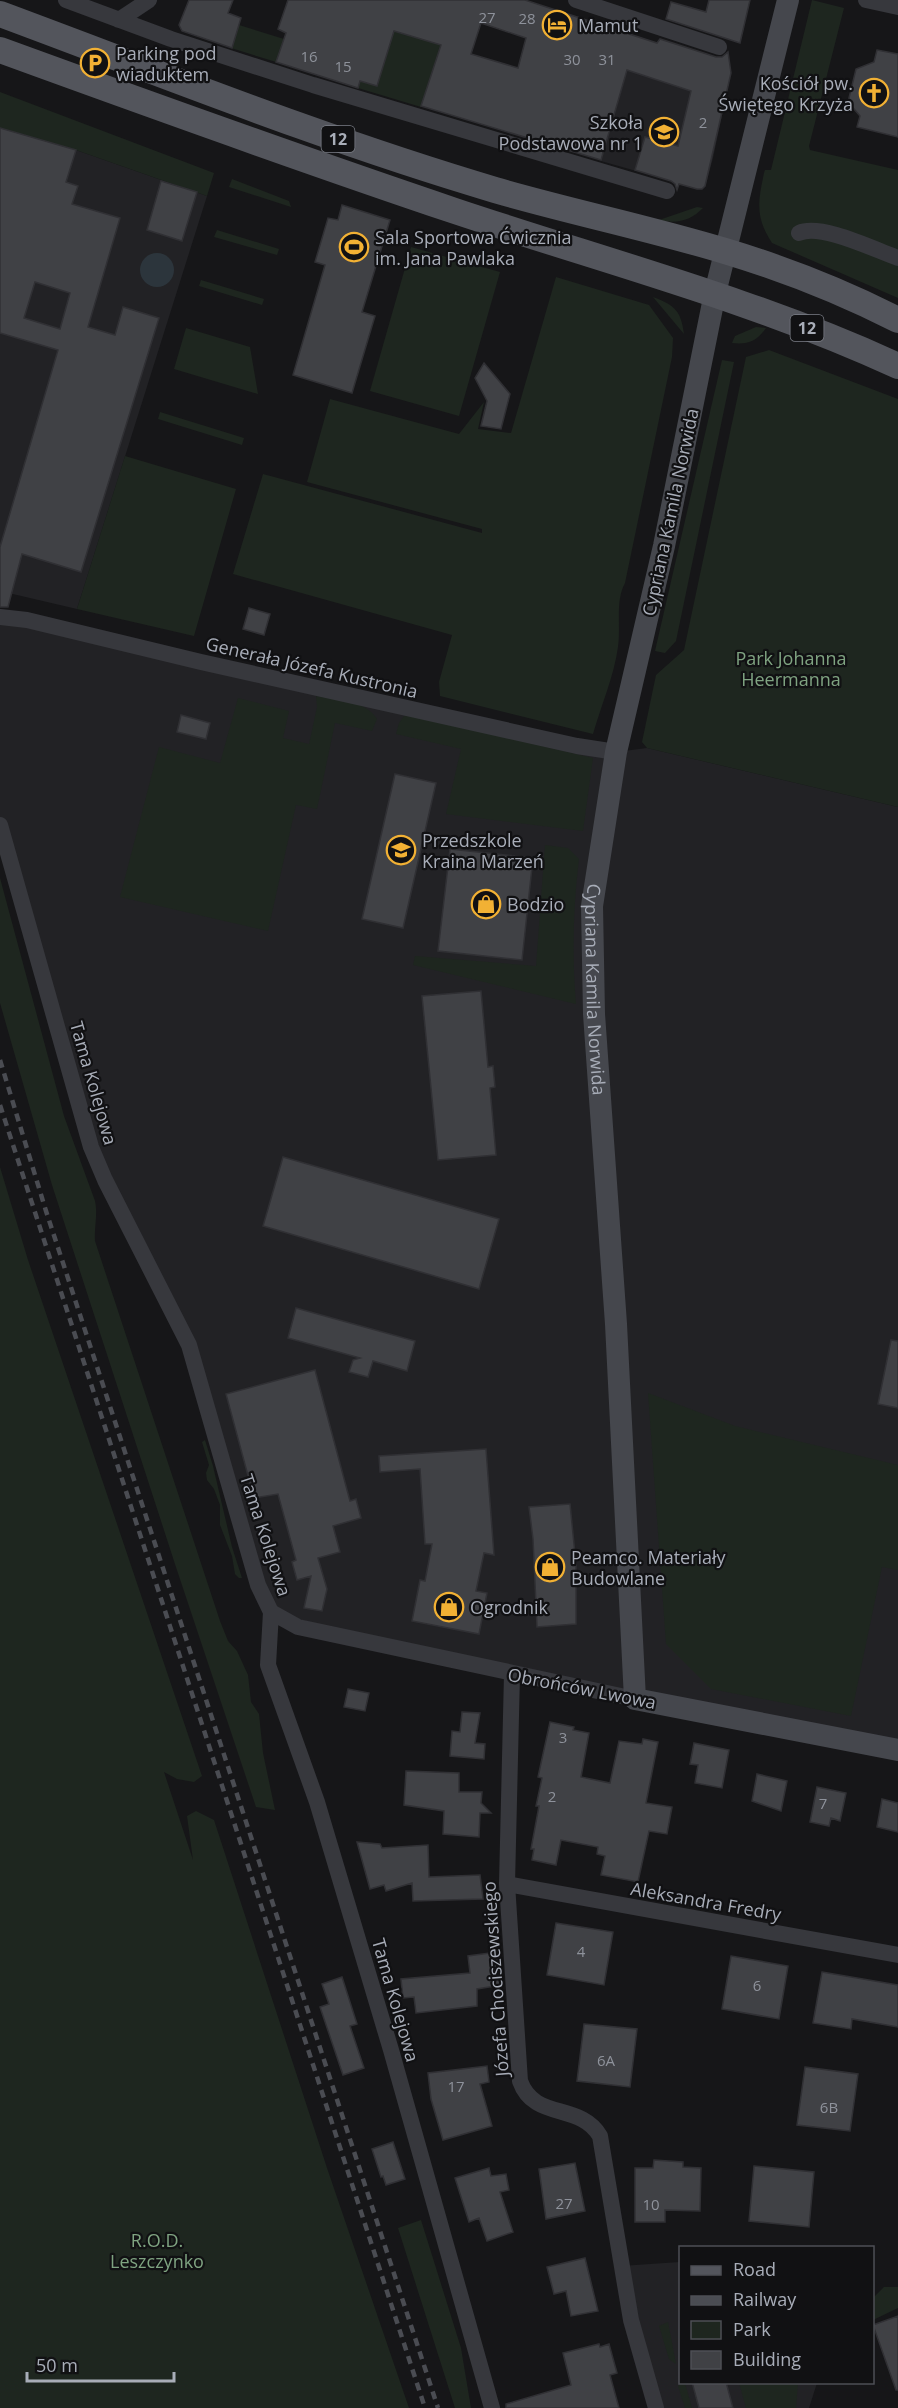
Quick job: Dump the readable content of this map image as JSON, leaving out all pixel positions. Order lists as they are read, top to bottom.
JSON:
{
  "streets": {
    "main road": ["12"],
    "street": [
      "Cypriana Kamila Norwida",
      "Generała Józefa Kustronia",
      "Tama Kolejowa",
      "Obrońców Lwowa",
      "Aleksandra Fredry",
      "Józefa Chociszewskiego"
    ]
  },
  "crossings": [
    ["12", "Cypriana Kamila Norwida"],
    ["Cypriana Kamila Norwida", "Generała Józefa Kustronia"],
    ["Cypriana Kamila Norwida", "Obrońców Lwowa"],
    ["Tama Kolejowa", "Obrońców Lwowa"],
    ["Obrońców Lwowa", "Józefa Chociszewskiego"],
    ["Aleksandra Fredry", "Józefa Chociszewskiego"]
  ],
  "parks": ["Park Johanna Heermanna", "R.O.D. Leszczynko"],
  "places": {
    "hotel": ["Mamut"],
    "parking": ["Parking pod wiaduktem"],
    "church": ["Kościół pw. Świętego Krzyża"],
    "school or university": ["Szkoła Podstawowa nr 1", "Przedszkole Kraina Marzeń"],
    "sports": ["Sala Sportowa Ćwicznia im. Jana Pawlaka"],
    "shop": ["Bodzio", "Peamco. Materiały Budowlane", "Ogrodnik"]
  },
  "house_numbers": [
    "27",
    "28",
    "16",
    "30",
    "31",
    "15",
    "2",
    "3",
    "2",
    "7",
    "4",
    "6",
    "6A",
    "17",
    "6B",
    "27",
    "10"
  ],
  "legend": [
    "Road",
    "Railway",
    "Park",
    "Building"
  ],
  "scale_bar": "50 m"
}
